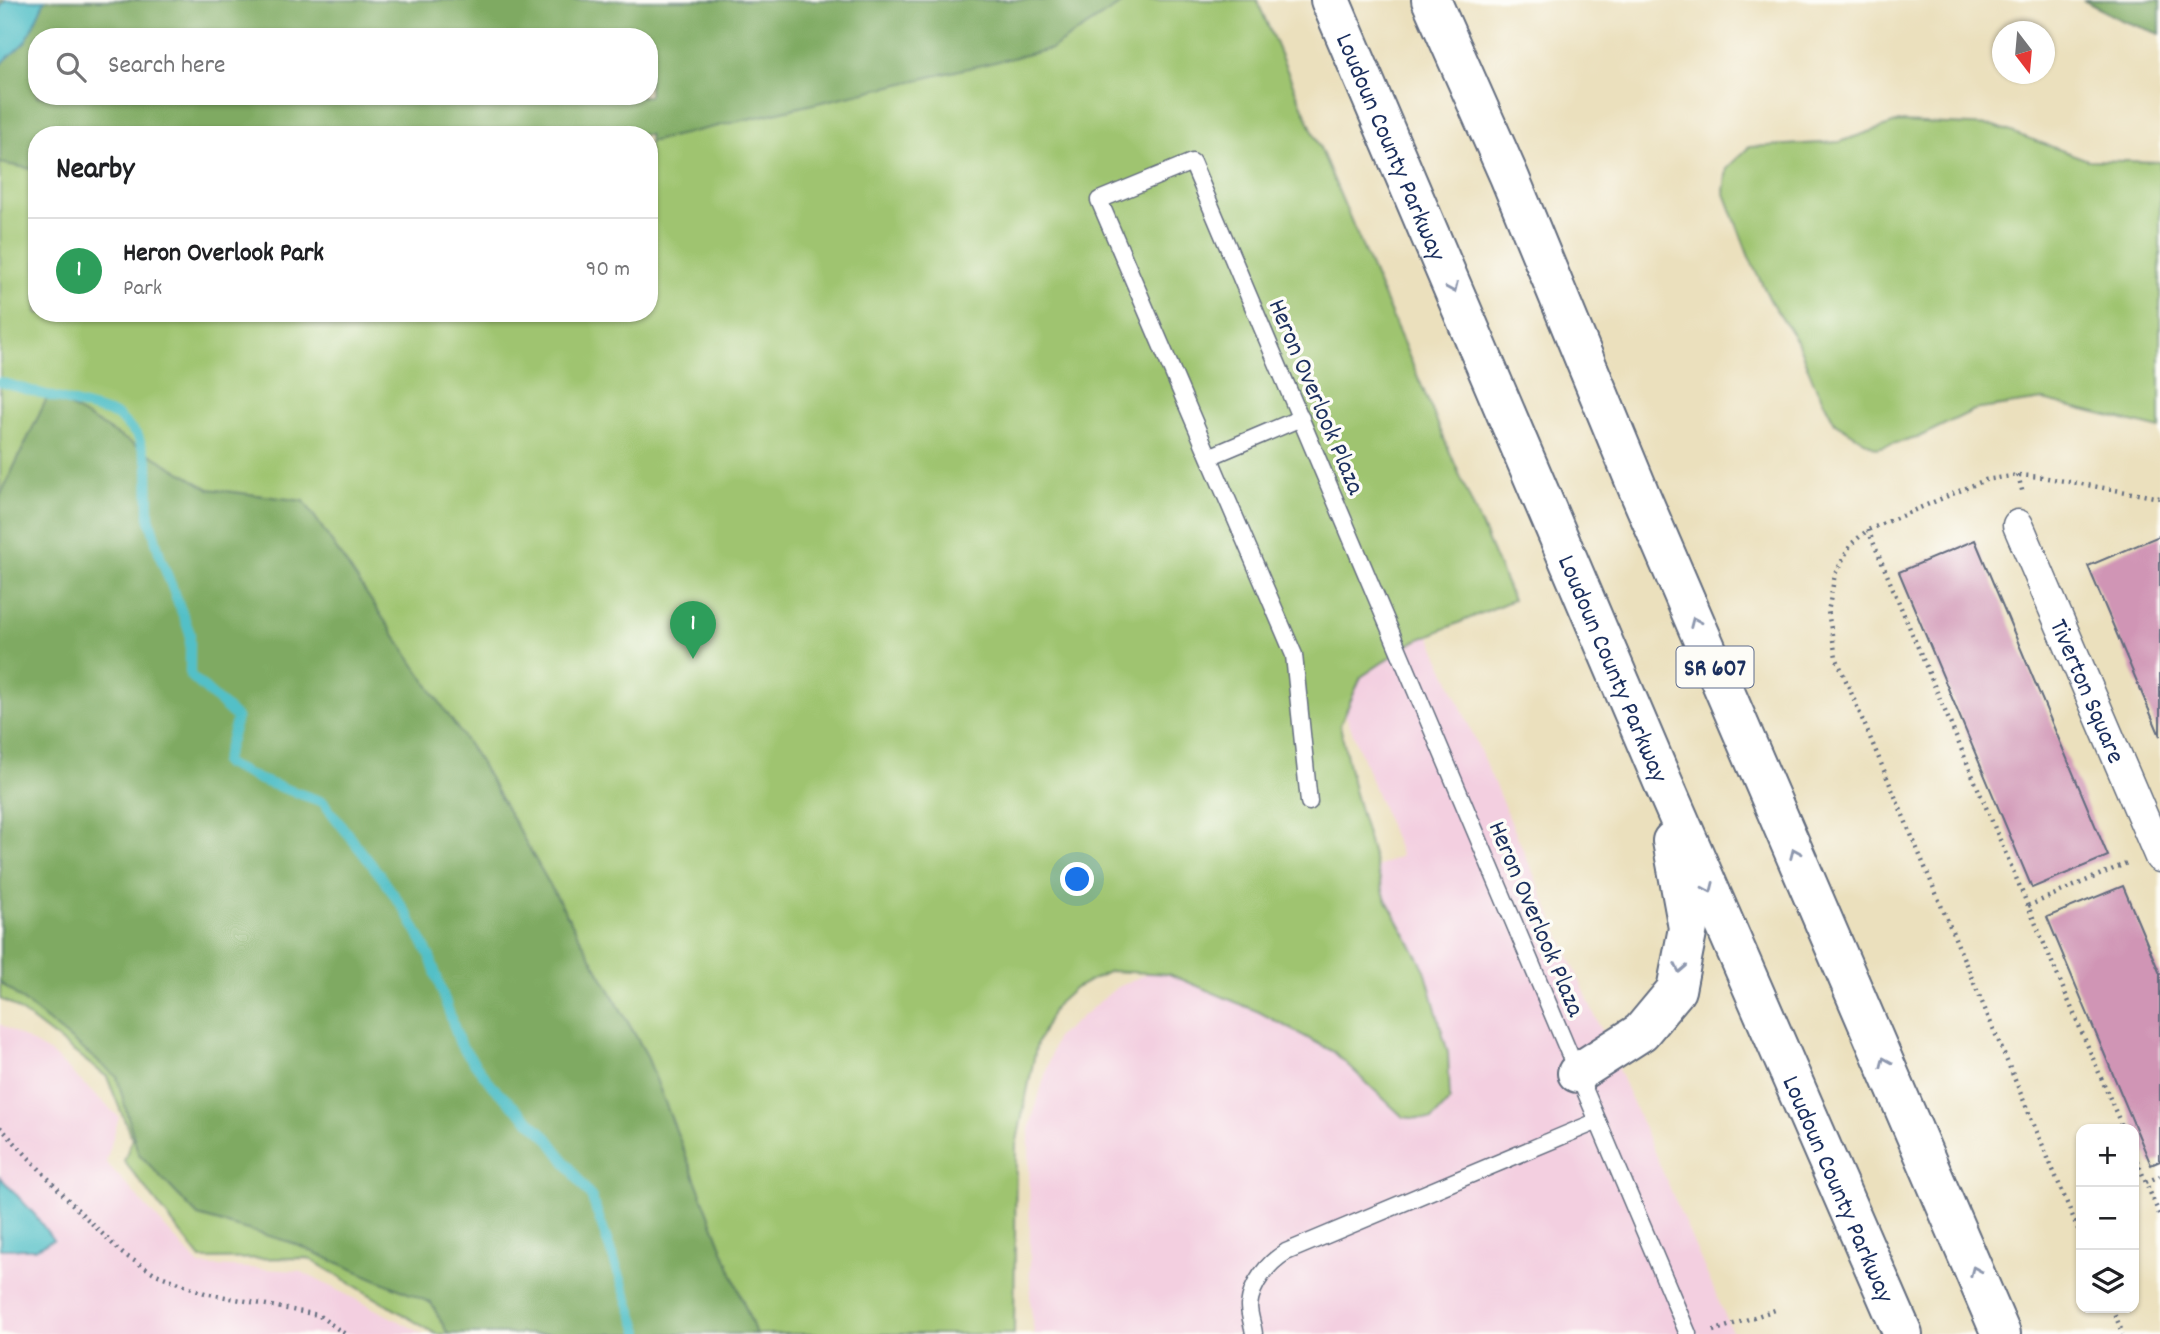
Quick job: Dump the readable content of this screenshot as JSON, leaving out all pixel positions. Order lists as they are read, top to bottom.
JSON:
{
  "streets": {
    "main road": ["Loudoun County Parkway", "SR 607"],
    "street": ["Tiverton Square"],
    "lane": ["Heron Overlook Plaza"]
  },
  "north": "bottom",
  "page": {
    "search": "Search here",
    "heading": "Nearby",
    "list": [
      {
        "mark": "1",
        "name": "Heron Overlook Park",
        "note": "Park",
        "value": "90 m"
      }
    ],
    "pins": "1",
    "map_buttons": ["+", "−"]
  }
}
